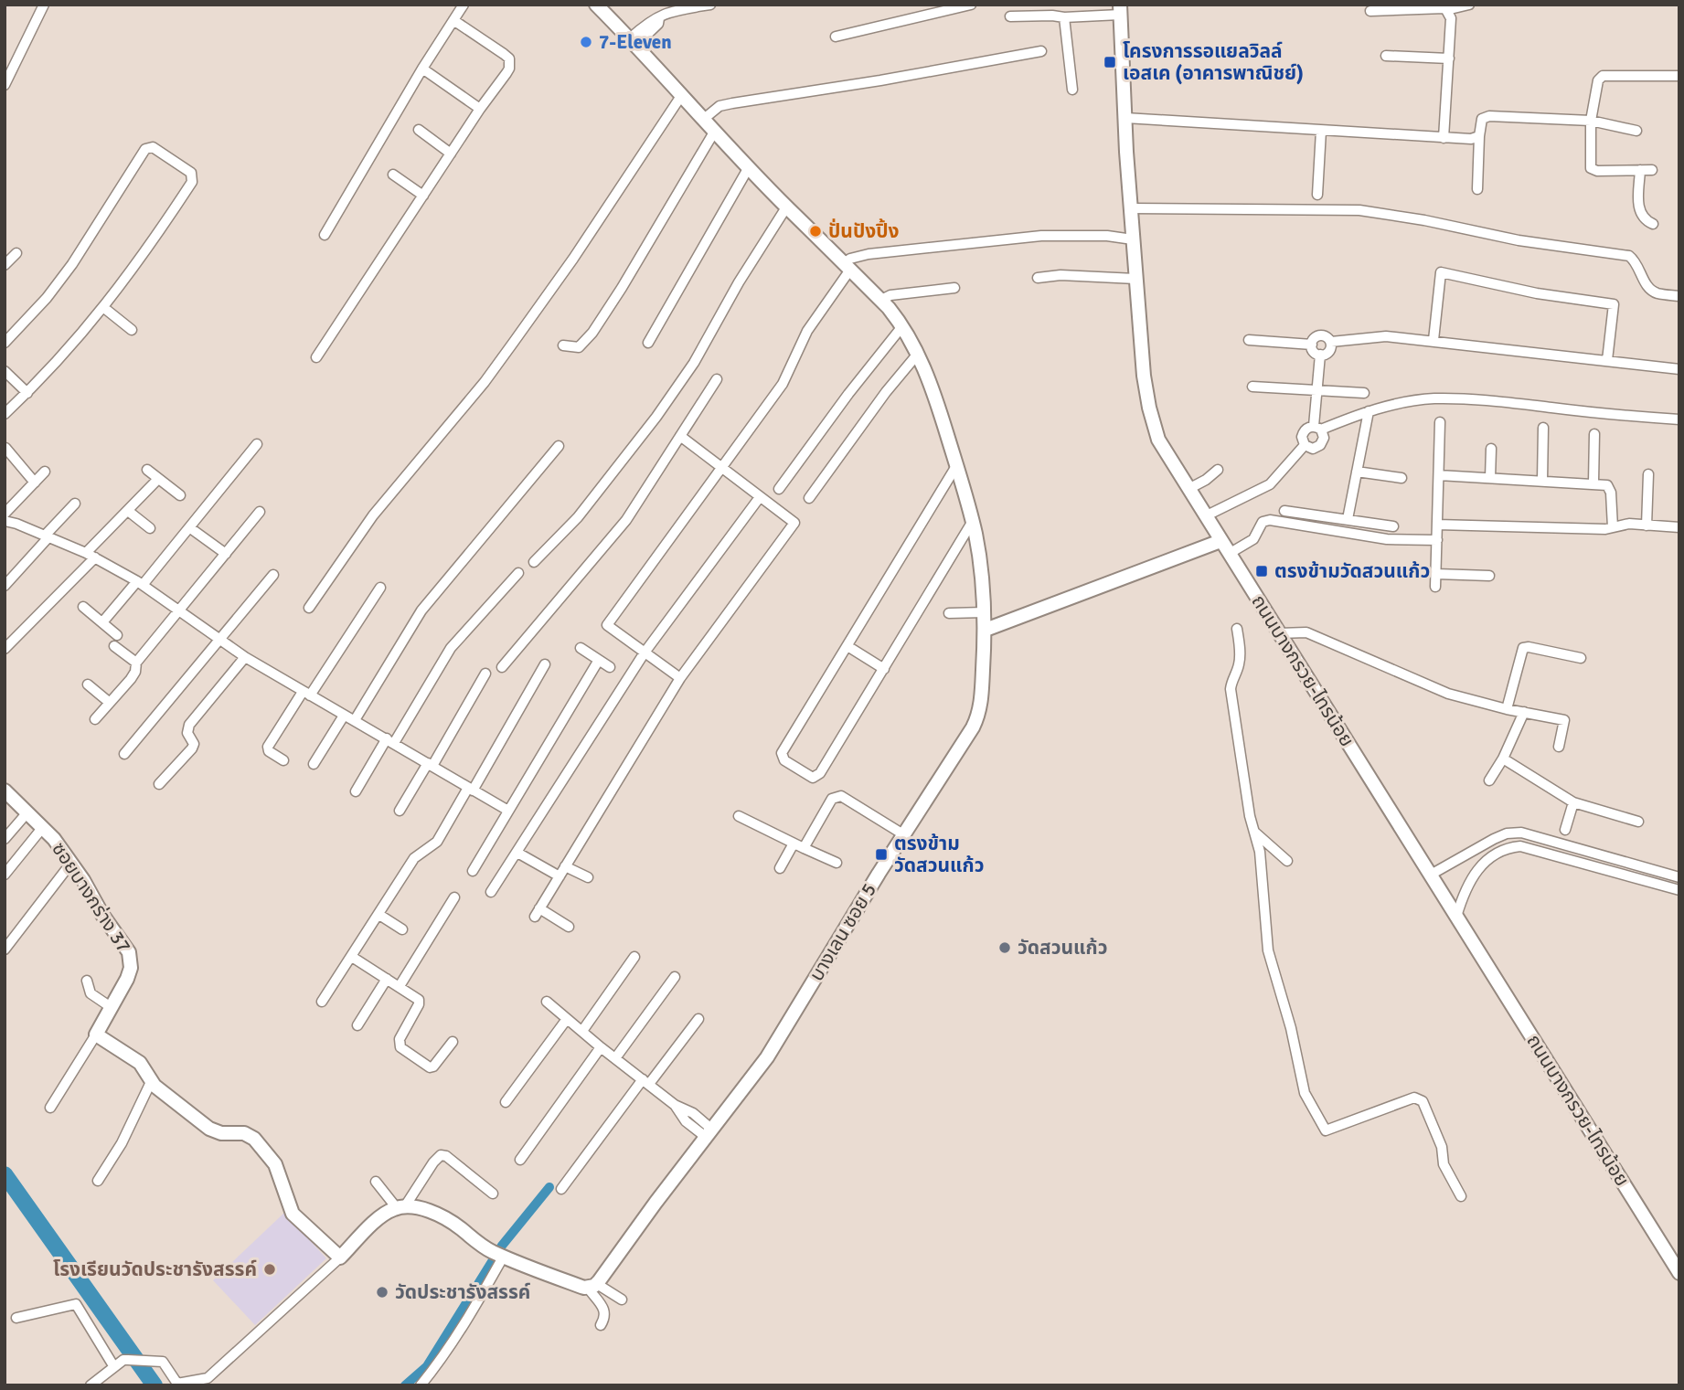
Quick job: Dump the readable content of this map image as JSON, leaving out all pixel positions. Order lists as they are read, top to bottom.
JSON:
{
  "streets": {
    "street": ["ถนนบางกรวย-ไทรน้อย", "ซอยบางกร่าง 37", "บางเลน ซอย 5"]
  },
  "places": {
    "other": [
      "7-Eleven",
      "ปั่นปังปิ้ง",
      "วัดสวนแก้ว",
      "โรงเรียนวัดประชารังสรรค์",
      "วัดประชารังสรรค์"
    ],
    "transit": ["โครงการรอแยลวิลล์ เอสเค (อาคารพาณิชย์)", "ตรงข้ามวัดสวนแก้ว", "ตรงข้าม วัดสวนแก้ว"]
  }
}
